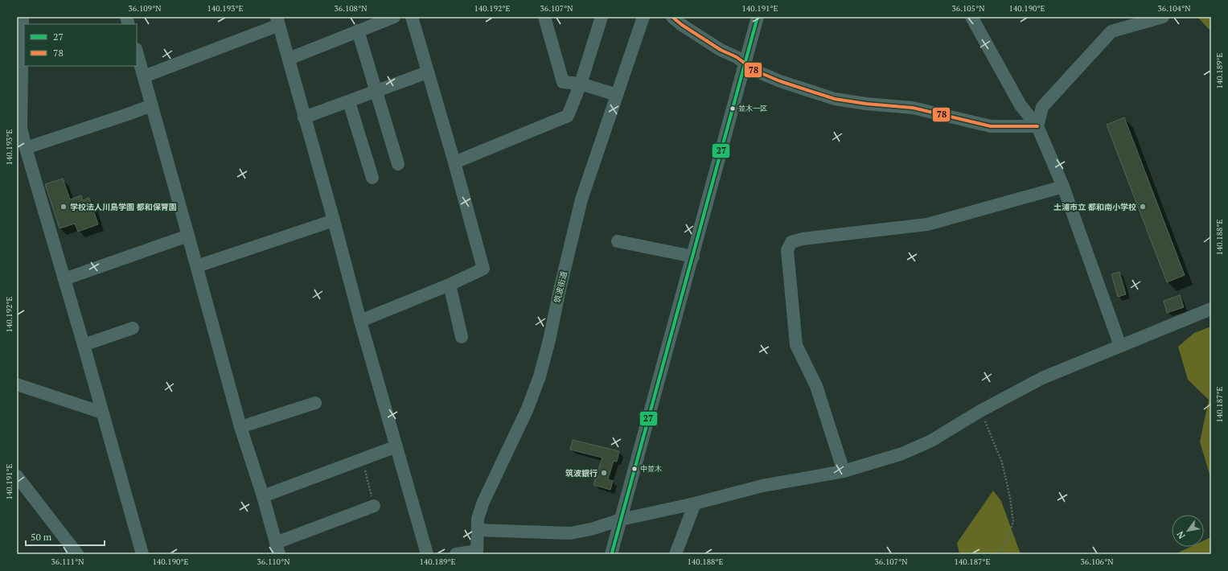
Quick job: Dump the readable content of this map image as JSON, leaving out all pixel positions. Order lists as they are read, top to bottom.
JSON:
{
  "streets": {
    "street": ["筑波街道"]
  },
  "places": [
    "並木一区",
    "学校法人川島学園 都和保育園",
    "土浦市立 都和南小学校",
    "中並木",
    "筑波銀行"
  ],
  "lines": ["transit line 27", "transit line 78"],
  "legend": ["27", "78"],
  "scale_bar": "50 m",
  "north": "bottom left",
  "coordinates": [
    "36.109°N",
    "140.193°E",
    "36.108°N",
    "140.192°E",
    "36.107°N",
    "140.191°E",
    "36.105°N",
    "140.190°E",
    "36.104°N",
    "140.189°E",
    "140.188°E",
    "140.187°E",
    "36.111°N",
    "36.110°N",
    "36.106°N"
  ]
}
